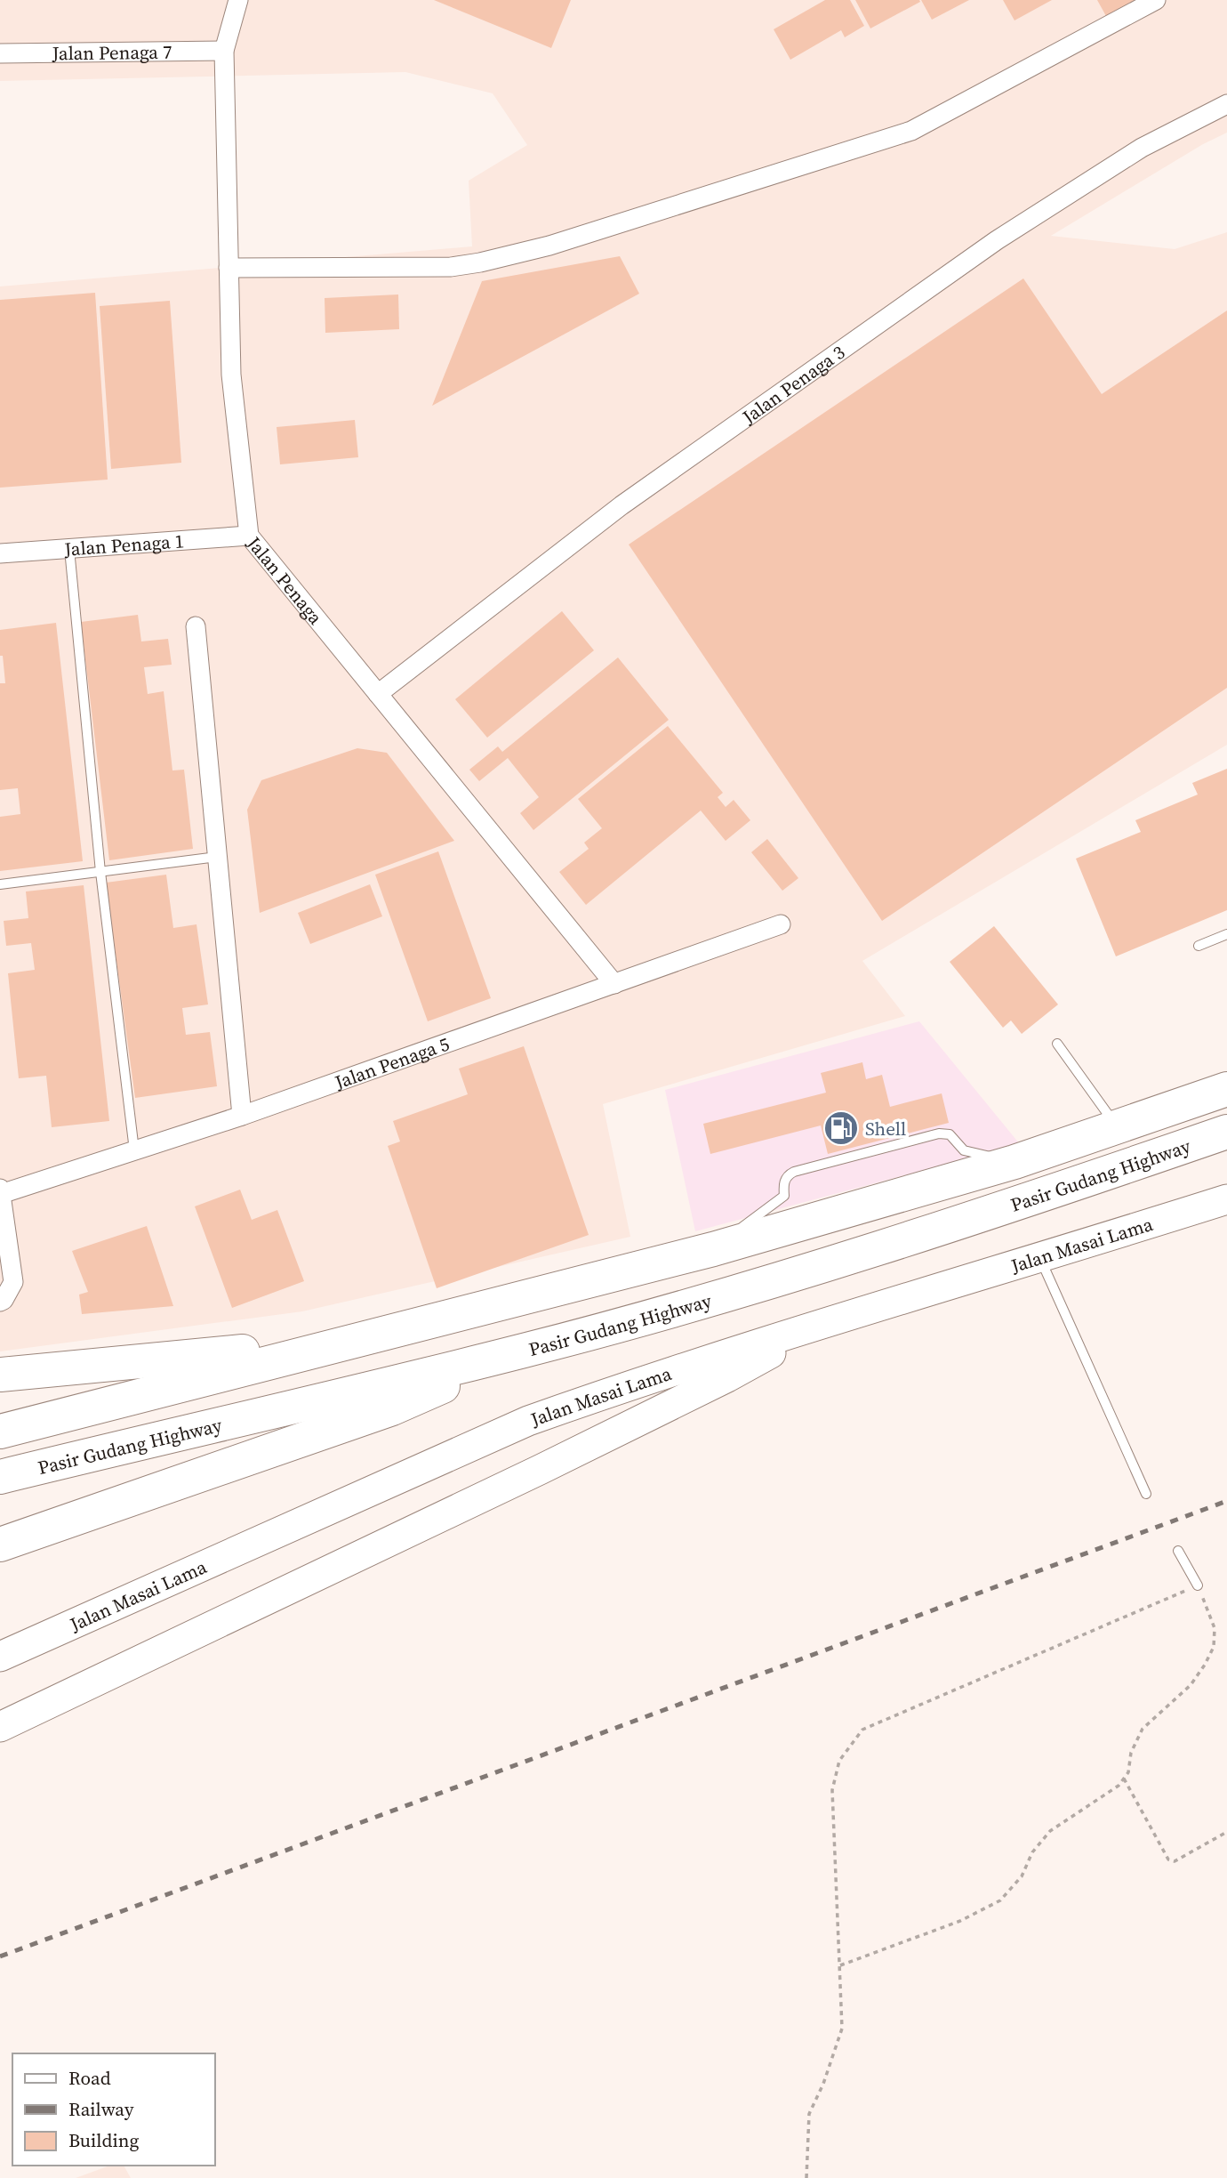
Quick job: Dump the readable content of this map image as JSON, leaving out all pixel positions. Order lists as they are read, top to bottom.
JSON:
{
  "streets": {
    "highway": ["Pasir Gudang Highway"],
    "main road": ["Jalan Masai Lama"],
    "street": [
      "Jalan Penaga 7",
      "Jalan Penaga 3",
      "Jalan Penaga 1",
      "Jalan Penaga",
      "Jalan Penaga 5"
    ]
  },
  "crossings": [
    ["Jalan Penaga 7", "Jalan Penaga"],
    ["Jalan Penaga 3", "Jalan Penaga"],
    ["Jalan Penaga 1", "Jalan Penaga"],
    ["Jalan Penaga", "Jalan Penaga 5"]
  ],
  "places": {
    "fuel station": ["Shell"]
  },
  "legend": ["Road", "Railway", "Building"]
}
